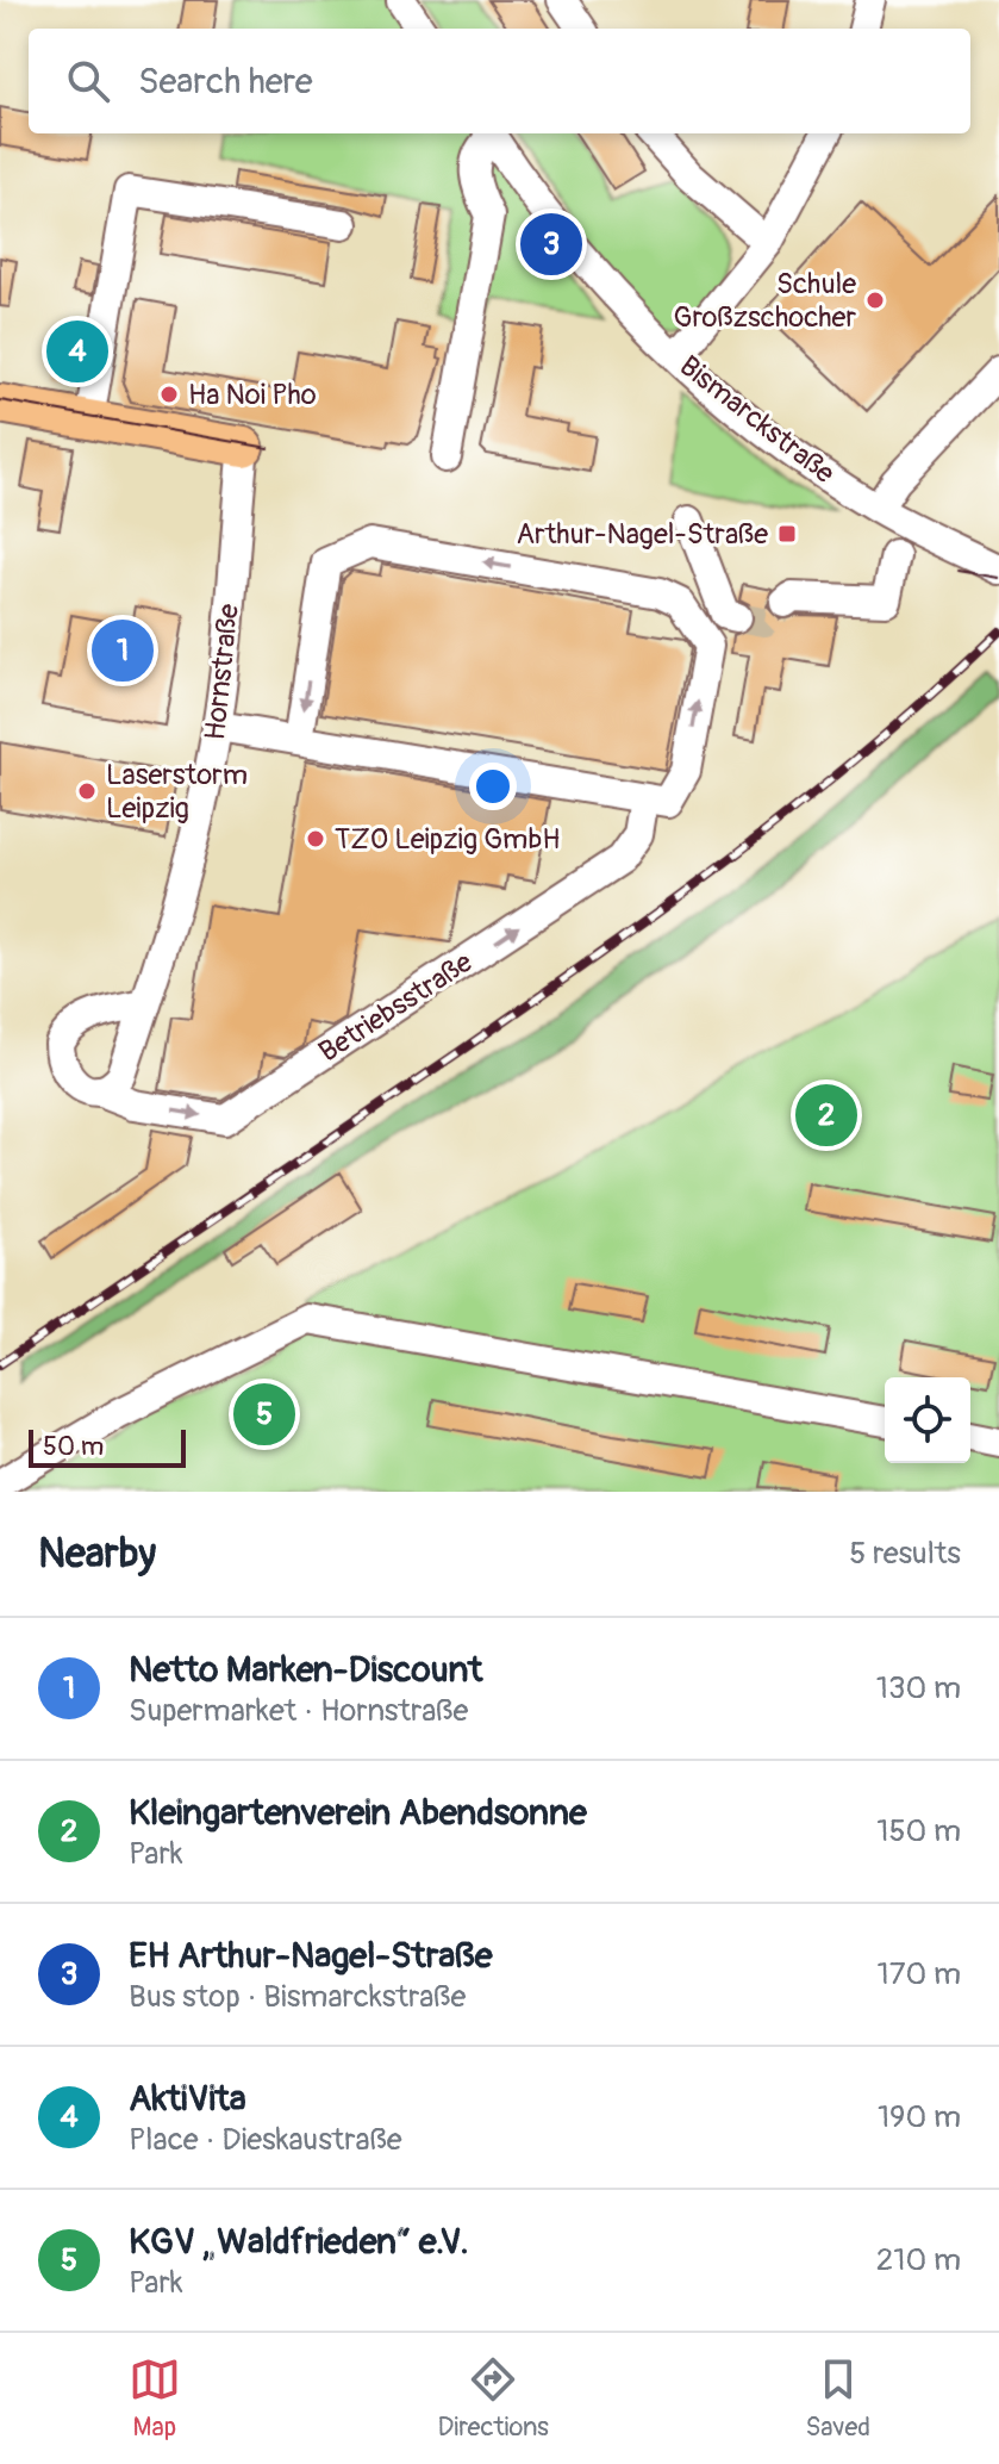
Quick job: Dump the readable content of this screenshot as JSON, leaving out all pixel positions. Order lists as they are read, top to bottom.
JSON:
{
  "streets": {
    "street": ["Bismarckstraße", "Hornstraße", "Betriebsstraße"]
  },
  "crossings": [
    ["Hornstraße", "Betriebsstraße"]
  ],
  "places": {
    "other": [
      "Schule Großzschocher",
      "Ha Noi Pho",
      "Laserstorm Leipzig",
      "TZO Leipzig GmbH"
    ],
    "transit": ["Arthur-Nagel-Straße"]
  },
  "scale_bar": "50 m",
  "page": {
    "search": "Search here",
    "pins": [
      "3",
      "4",
      "1",
      "2",
      "5"
    ],
    "scale": "50 m",
    "heading": ["Nearby", "5 results"],
    "list": [
      {
        "mark": "1",
        "name": "Netto Marken-Discount",
        "note": "Supermarket · Hornstraße",
        "value": "130 m"
      },
      {
        "mark": "2",
        "name": "Kleingartenverein Abendsonne",
        "note": "Park",
        "value": "150 m"
      },
      {
        "mark": "3",
        "name": "EH Arthur-Nagel-Straße",
        "note": "Bus stop · Bismarckstraße",
        "value": "170 m"
      },
      {
        "mark": "4",
        "name": "AktiVita",
        "note": "Place · Dieskaustraße",
        "value": "190 m"
      },
      {
        "mark": "5",
        "name": "KGV „Waldfrieden“ e.V.",
        "note": "Park",
        "value": "210 m"
      }
    ],
    "nav": ["Map", "Directions", "Saved"]
  }
}
